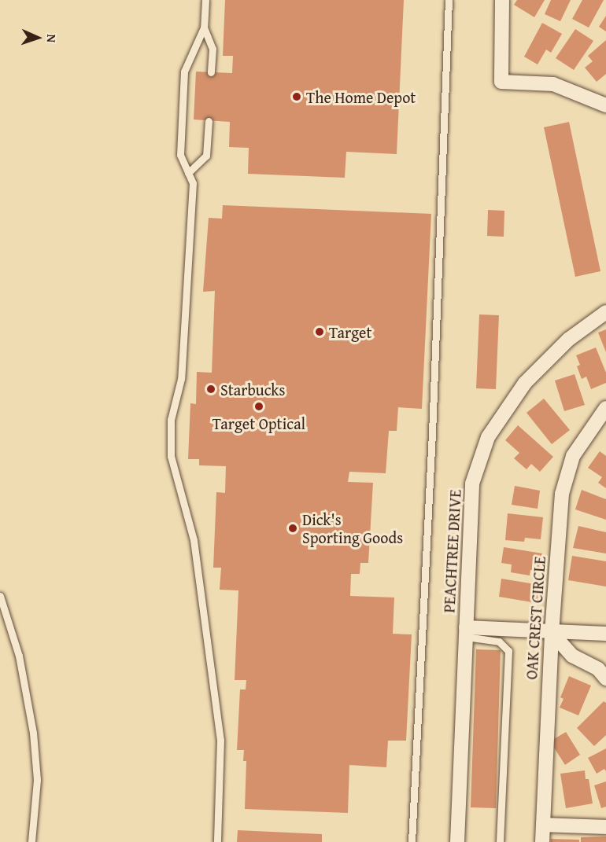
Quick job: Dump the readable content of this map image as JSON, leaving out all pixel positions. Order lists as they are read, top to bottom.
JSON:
{
  "streets": {
    "street": ["PEACHTREE DRIVE", "OAK CREST CIRCLE"]
  },
  "places": [
    "The Home Depot",
    "Target",
    "Starbucks",
    "Target Optical",
    "Dick's Sporting Goods"
  ],
  "north": "right"
}
